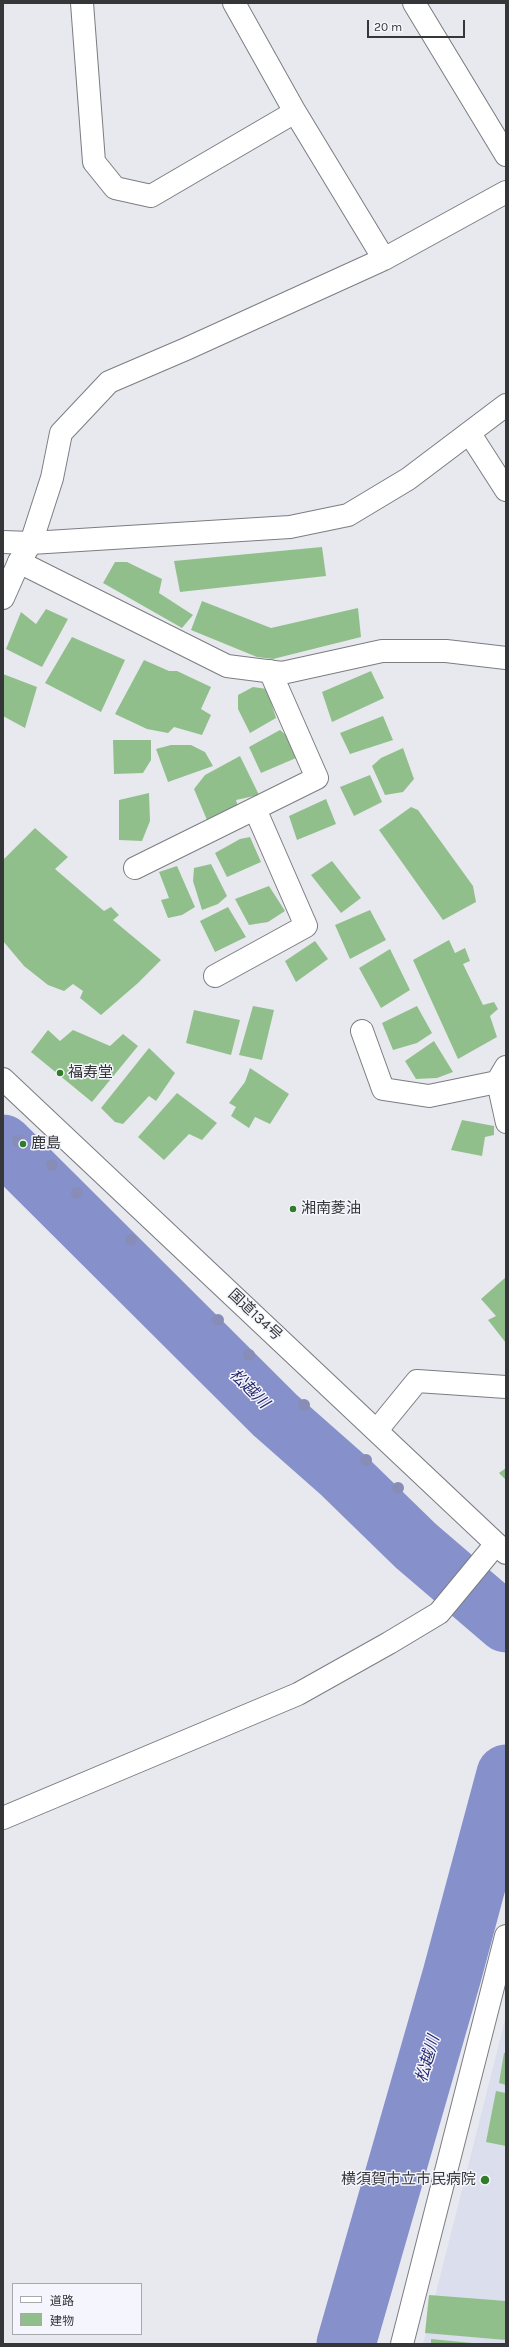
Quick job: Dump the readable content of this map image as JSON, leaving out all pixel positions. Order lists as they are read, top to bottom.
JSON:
{
  "streets": {
    "main road": ["国道134号"]
  },
  "water": ["松越川"],
  "places": [
    "福寿堂",
    "鹿島",
    "湘南菱油",
    "横須賀市立市民病院"
  ],
  "legend": ["道路", "建物"],
  "scale_bar": "20 m"
}
